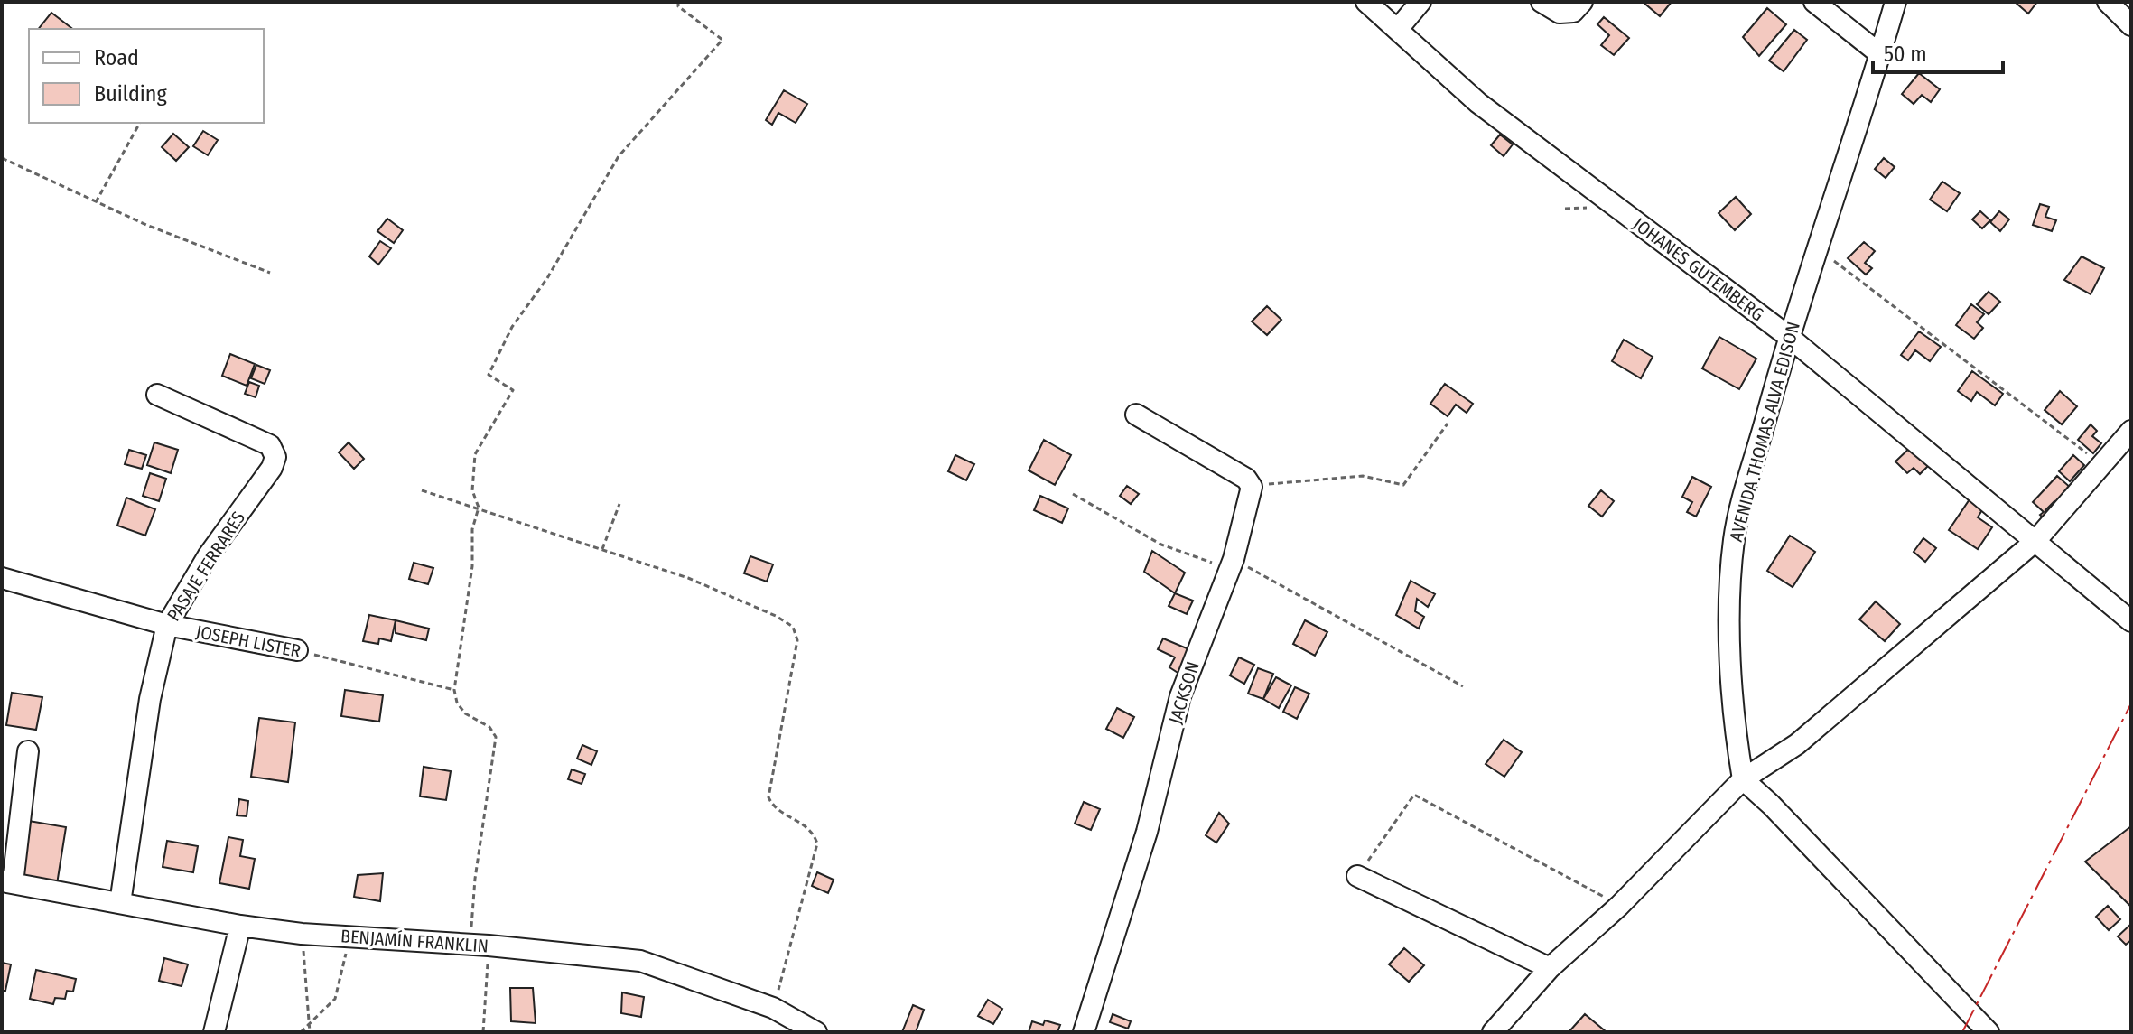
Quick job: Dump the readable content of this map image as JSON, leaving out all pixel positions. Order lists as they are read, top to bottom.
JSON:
{
  "streets": {
    "street": [
      "JOHANES GUTEMBERG",
      "AVENIDA THOMAS ALVA EDISON",
      "PASAJE FERRARES",
      "JOSEPH LISTER",
      "JACKSON",
      "BENJAMÍN FRANKLIN"
    ]
  },
  "crossings": [
    ["JOHANES GUTEMBERG", "AVENIDA THOMAS ALVA EDISON"],
    ["PASAJE FERRARES", "JOSEPH LISTER"],
    ["PASAJE FERRARES", "BENJAMÍN FRANKLIN"]
  ],
  "legend": ["Road", "Building"],
  "scale_bar": "50 m"
}
